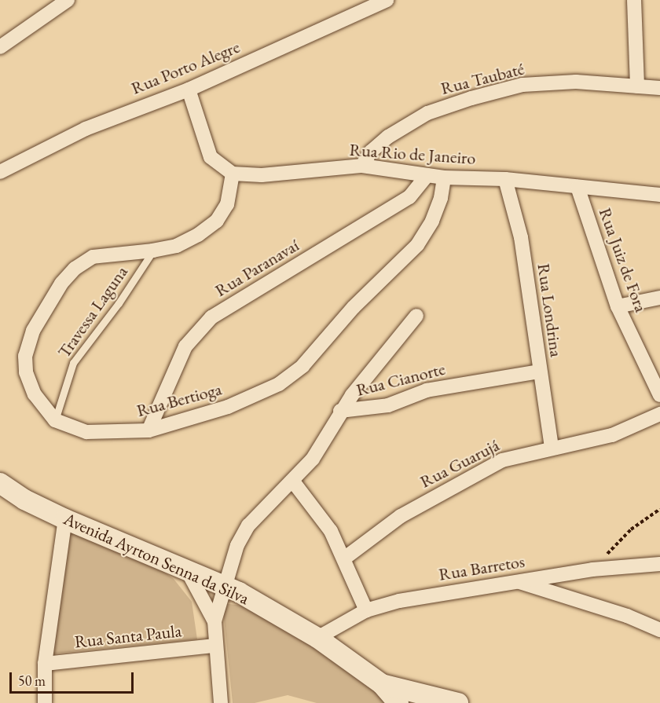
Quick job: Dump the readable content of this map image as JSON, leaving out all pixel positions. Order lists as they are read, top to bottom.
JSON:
{
  "streets": {
    "main road": ["Avenida Ayrton Senna da Silva"],
    "street": [
      "Rua Porto Alegre",
      "Rua Taubaté",
      "Rua Rio de Janeiro",
      "Rua Juiz de Fora",
      "Rua Paranavaí",
      "Rua Londrina",
      "Rua Cianorte",
      "Rua Bertioga",
      "Rua Guarujá",
      "Rua Barretos",
      "Rua Santa Paula"
    ],
    "lane": ["Travessa Laguna"]
  },
  "crossings": [
    ["Rua Taubaté", "Rua Rio de Janeiro"],
    ["Rua Rio de Janeiro", "Rua Juiz de Fora"],
    ["Rua Rio de Janeiro", "Rua Paranavaí"],
    ["Rua Rio de Janeiro", "Rua Londrina"],
    ["Rua Rio de Janeiro", "Rua Bertioga"],
    ["Rua Paranavaí", "Rua Bertioga"],
    ["Rua Londrina", "Rua Cianorte"],
    ["Rua Londrina", "Rua Guarujá"],
    ["Travessa Laguna", "Rua Bertioga"],
    ["Rua Cianorte", "Avenida Ayrton Senna da Silva"],
    ["Avenida Ayrton Senna da Silva", "Rua Barretos"]
  ],
  "scale_bar": "50 m"
}
